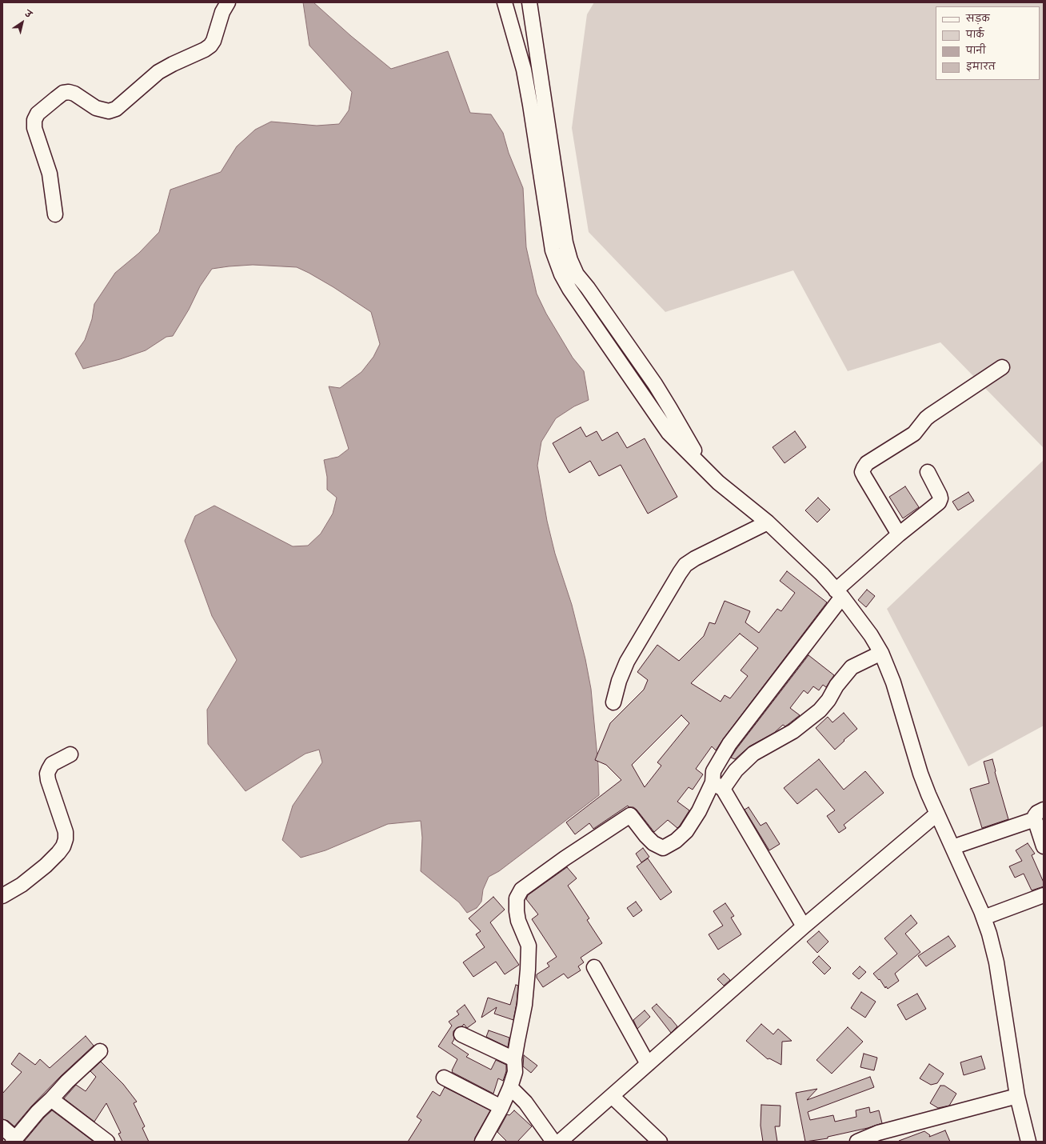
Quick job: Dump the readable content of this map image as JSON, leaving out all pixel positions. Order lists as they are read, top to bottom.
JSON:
{
  "legend": [
    "सड़क",
    "पार्क",
    "पानी",
    "इमारत"
  ],
  "north": "top right"
}
